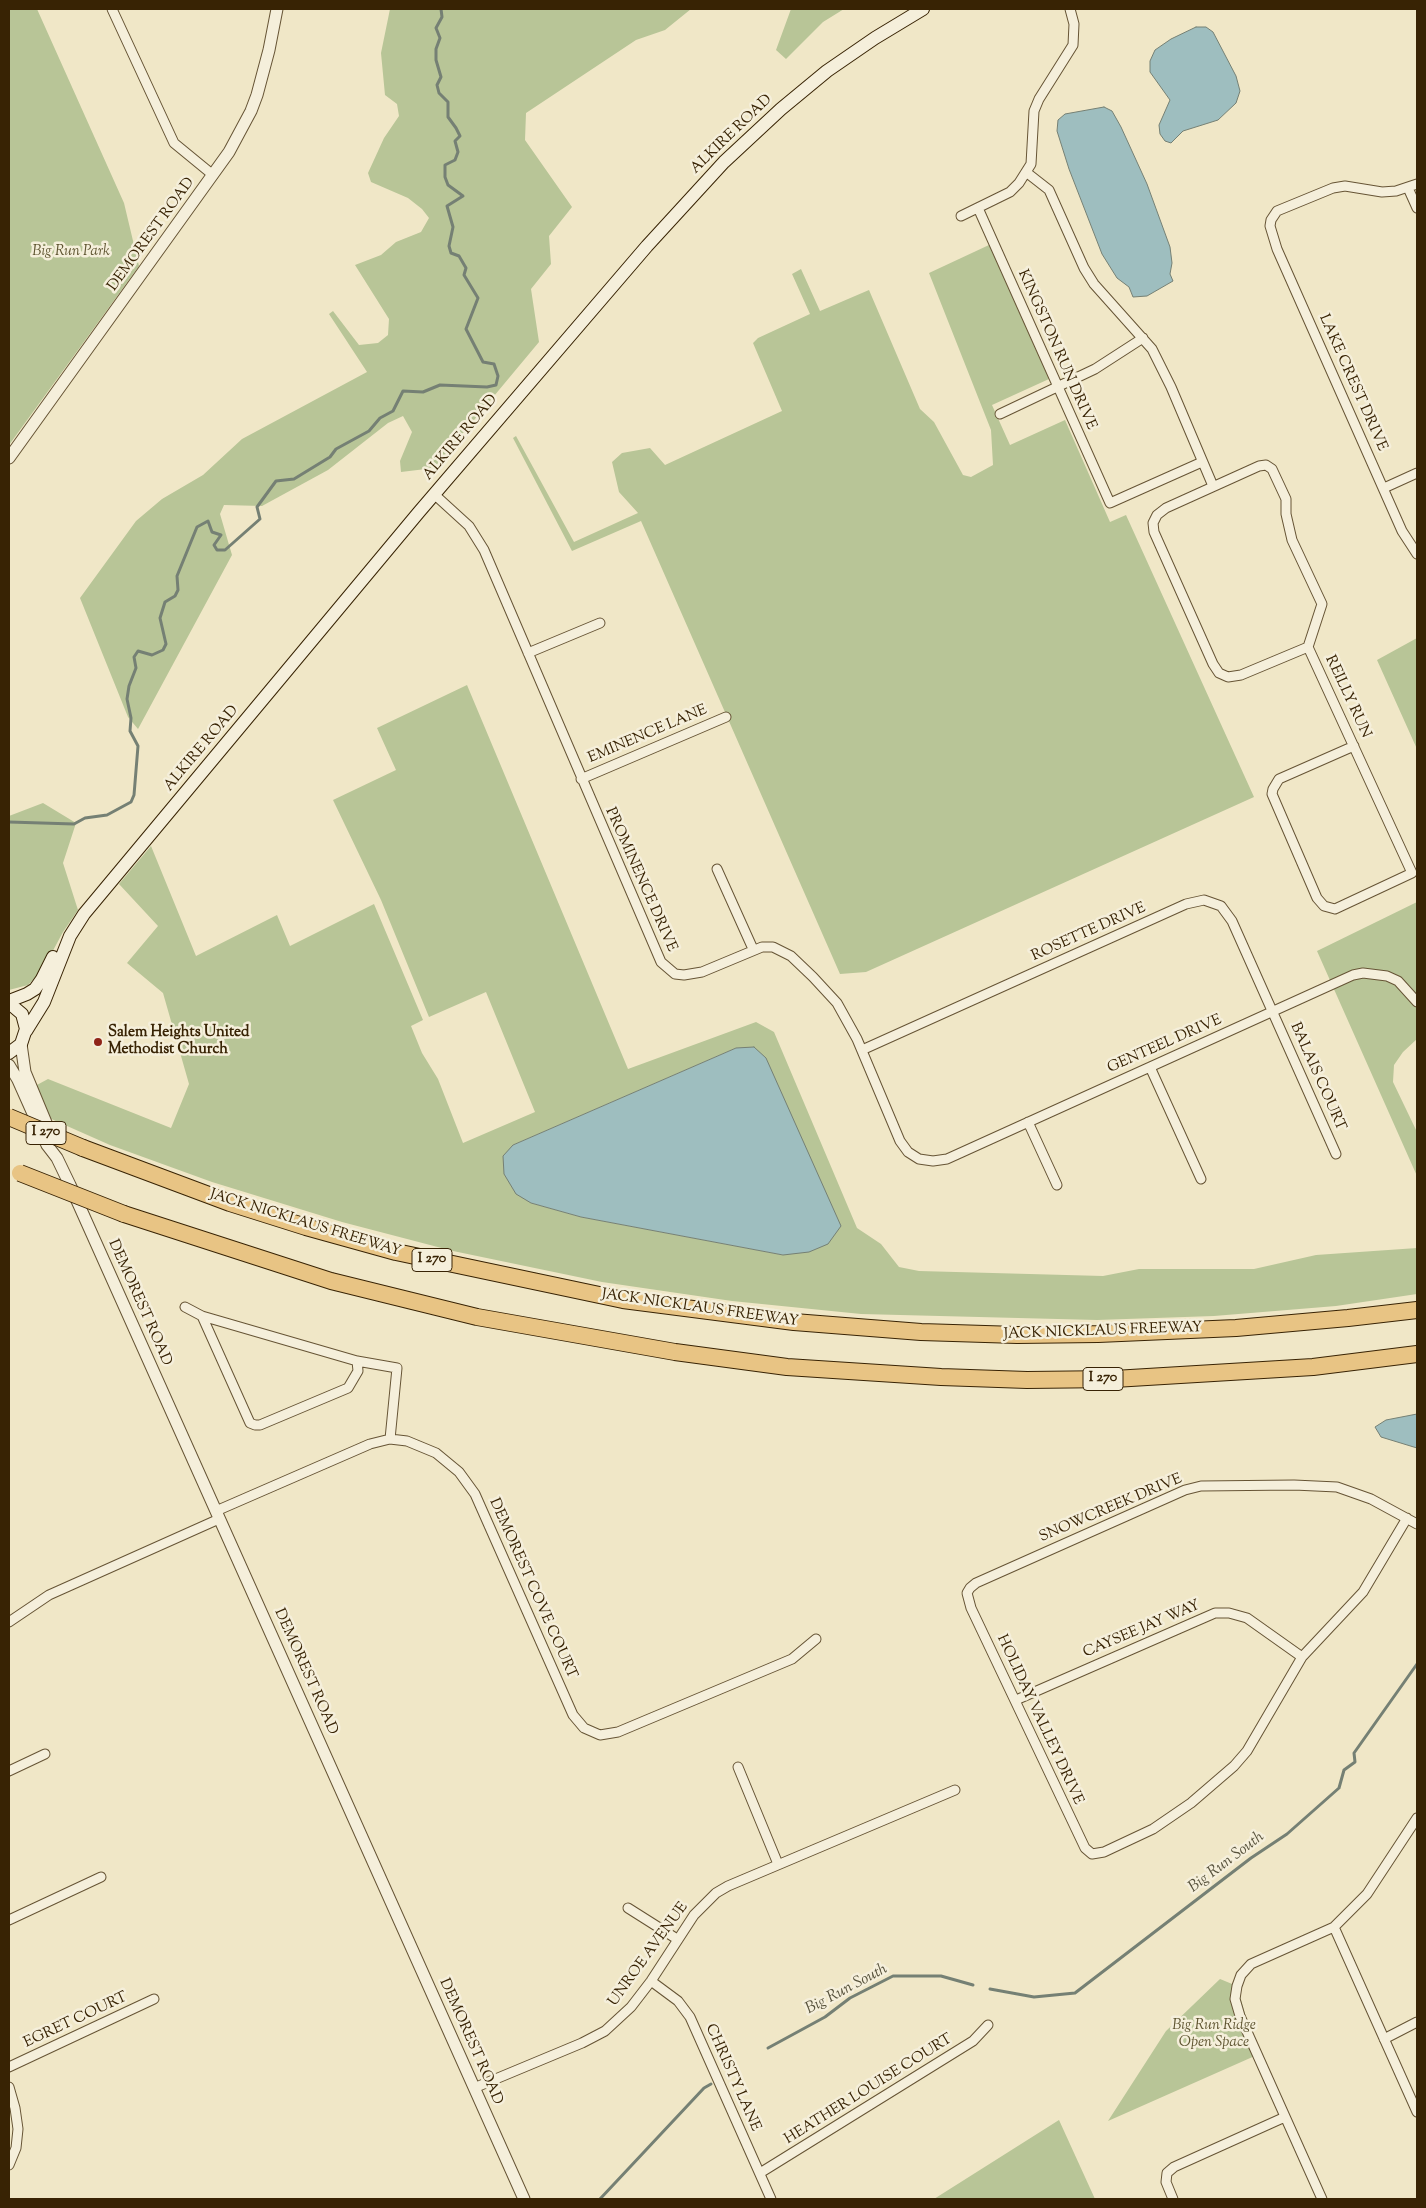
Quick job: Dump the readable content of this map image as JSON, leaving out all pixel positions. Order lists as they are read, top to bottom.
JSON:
{
  "streets": {
    "highway": ["I 270", "JACK NICKLAUS FREEWAY"],
    "main road": ["ALKIRE ROAD"],
    "street": [
      "DEMOREST ROAD",
      "KINGSTON RUN DRIVE",
      "LAKE CREST DRIVE",
      "REILLY RUN",
      "EMINENCE LANE",
      "PROMINENCE DRIVE",
      "ROSETTE DRIVE",
      "GENTEEL DRIVE",
      "BALAIS COURT",
      "SNOWCREEK DRIVE",
      "DEMOREST COVE COURT",
      "CAYSEE JAY WAY",
      "HOLIDAY VALLEY DRIVE",
      "UNROE AVENUE",
      "EGRET COURT",
      "CHRISTY LANE",
      "HEATHER LOUISE COURT"
    ]
  },
  "crossings": [
    ["ALKIRE ROAD", "DEMOREST ROAD"],
    ["ALKIRE ROAD", "PROMINENCE DRIVE"],
    ["DEMOREST ROAD", "UNROE AVENUE"],
    ["EMINENCE LANE", "PROMINENCE DRIVE"],
    ["PROMINENCE DRIVE", "ROSETTE DRIVE"],
    ["PROMINENCE DRIVE", "GENTEEL DRIVE"],
    ["ROSETTE DRIVE", "GENTEEL DRIVE"],
    ["ROSETTE DRIVE", "BALAIS COURT"],
    ["GENTEEL DRIVE", "BALAIS COURT"],
    ["SNOWCREEK DRIVE", "HOLIDAY VALLEY DRIVE"],
    ["CAYSEE JAY WAY", "HOLIDAY VALLEY DRIVE"],
    ["UNROE AVENUE", "CHRISTY LANE"],
    ["CHRISTY LANE", "HEATHER LOUISE COURT"]
  ],
  "water": ["Big Run South"],
  "parks": ["Big Run Park", "Big Run Ridge Open Space"],
  "places": ["Salem Heights United Methodist Church"]
}
